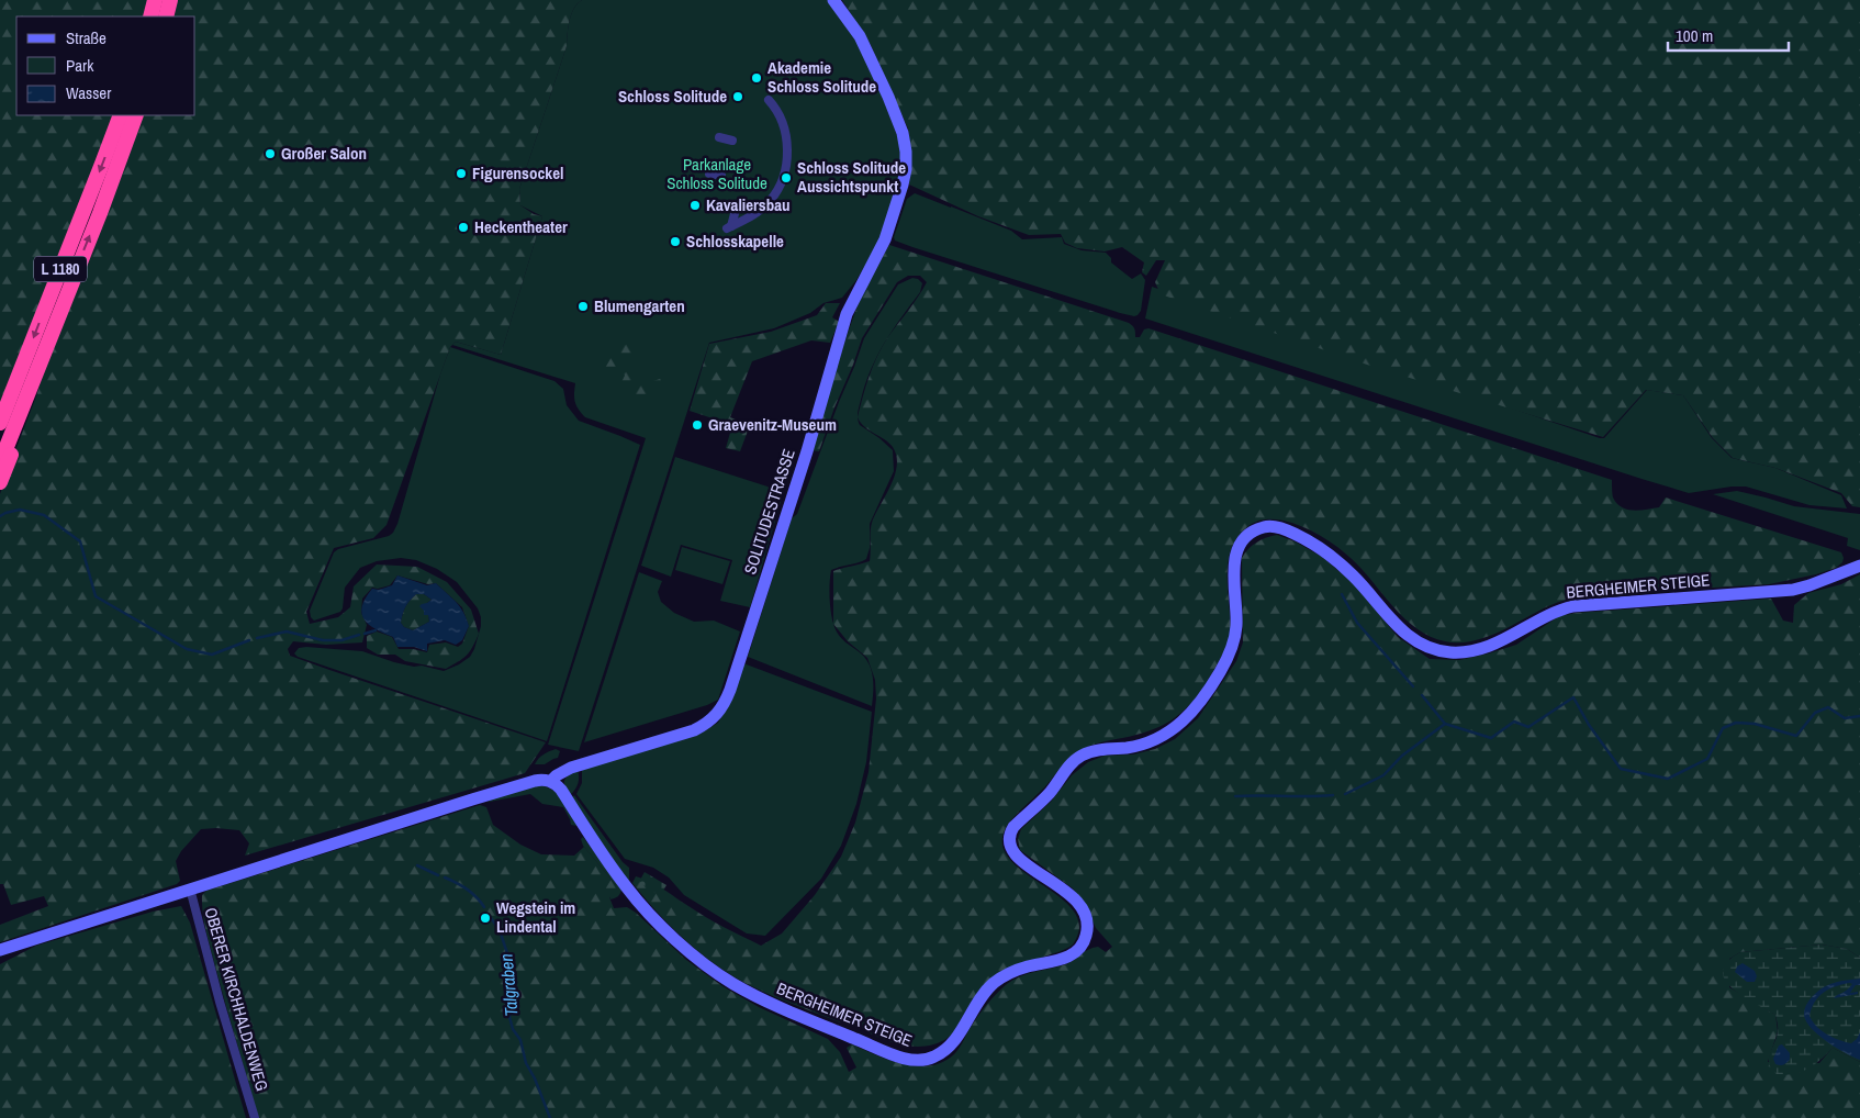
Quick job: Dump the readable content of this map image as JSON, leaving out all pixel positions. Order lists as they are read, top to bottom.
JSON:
{
  "streets": {
    "highway": ["L 1180"],
    "street": ["SOLITUDESTRASSE", "BERGHEIMER STEIGE", "OBERER KIRCHHALDENWEG"]
  },
  "crossings": [
    ["SOLITUDESTRASSE", "BERGHEIMER STEIGE"]
  ],
  "water": ["Talgraben"],
  "parks": ["Parkanlage Schloss Solitude"],
  "places": [
    "Akademie Schloss Solitude",
    "Schloss Solitude",
    "Großer Salon",
    "Figurensockel",
    "Schloss Solitude Aussichtspunkt",
    "Kavaliersbau",
    "Heckentheater",
    "Schlosskapelle",
    "Blumengarten",
    "Graevenitz-Museum",
    "Wegstein im Lindental"
  ],
  "legend": ["Straße", "Park", "Wasser"],
  "scale_bar": "100 m"
}
